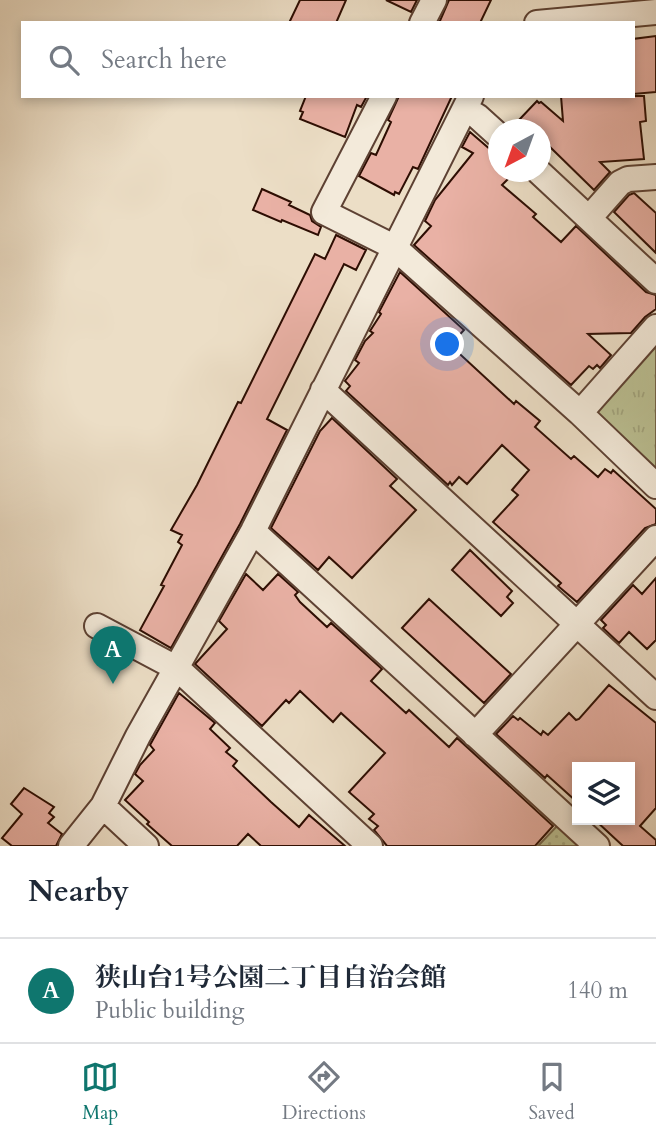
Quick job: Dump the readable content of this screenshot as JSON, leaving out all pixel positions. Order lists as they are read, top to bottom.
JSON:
{
  "north": "bottom left",
  "page": {
    "search": "Search here",
    "pins": "A",
    "heading": "Nearby",
    "list": [
      {
        "mark": "A",
        "name": "狭山台1号公園二丁目自治会館",
        "note": "Public building",
        "value": "140 m"
      }
    ],
    "nav": ["Map", "Directions", "Saved"]
  }
}
